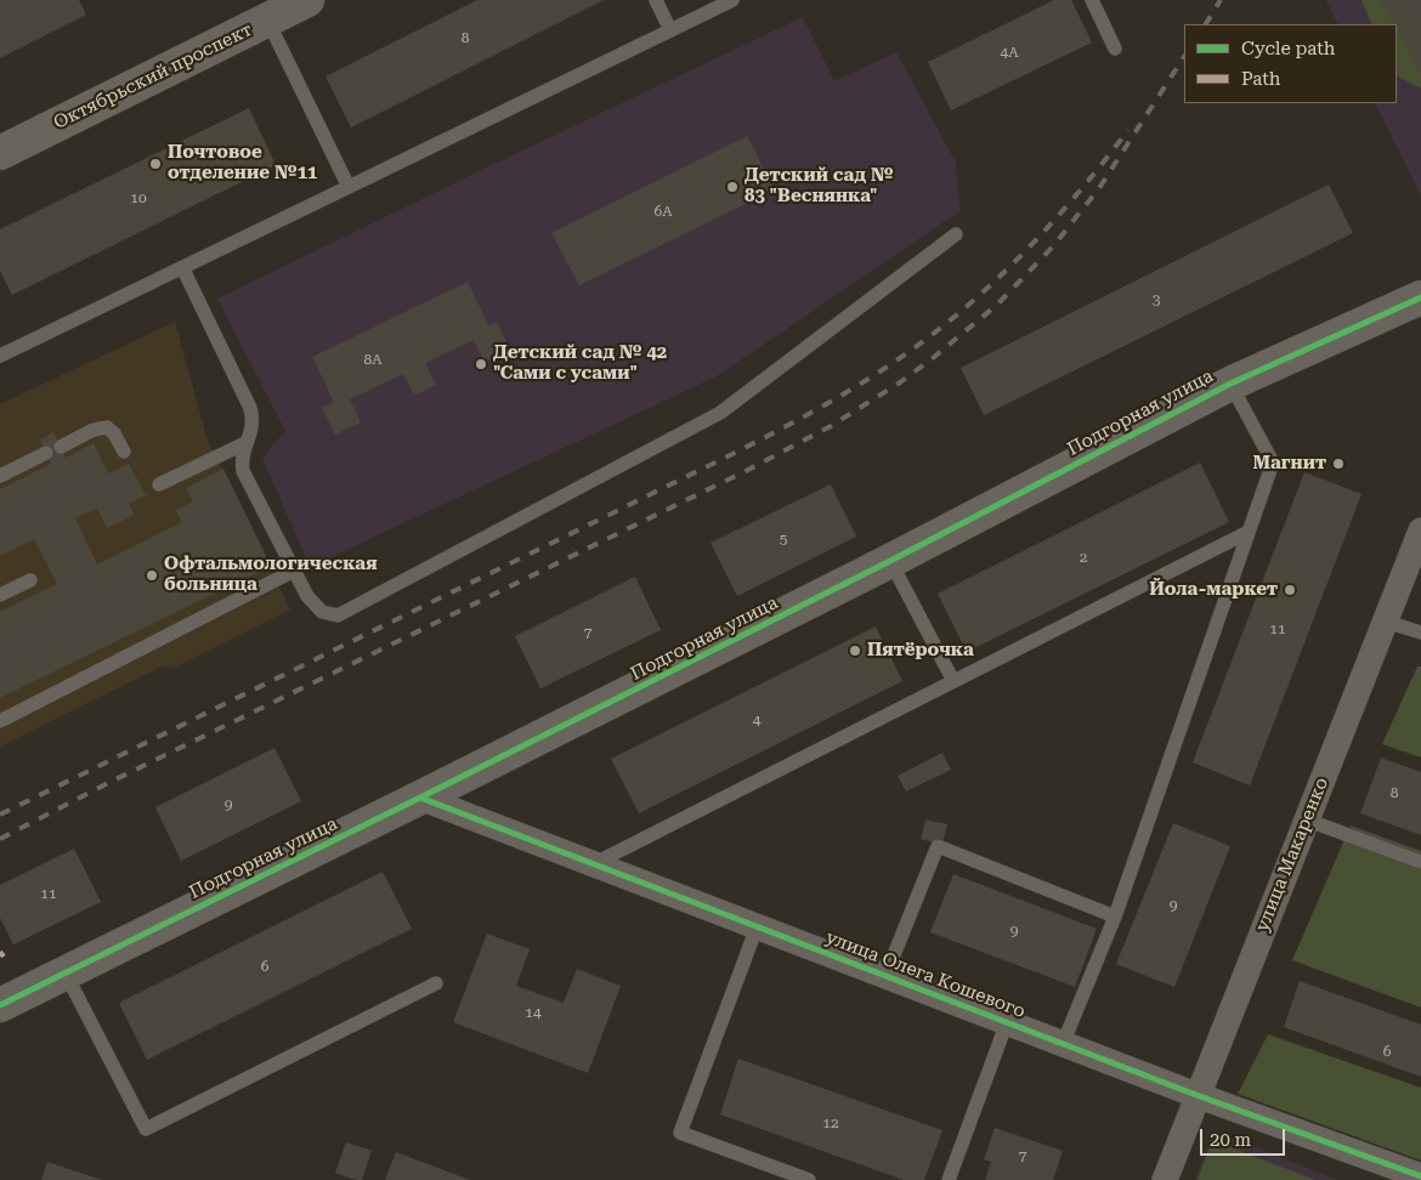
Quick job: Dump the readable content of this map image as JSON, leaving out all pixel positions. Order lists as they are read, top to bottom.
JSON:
{
  "streets": {
    "street": [
      "Октябрьский проспект",
      "Подгорная улица",
      "улица Макаренко",
      "улица Олега Кошевого"
    ]
  },
  "crossings": [
    ["Подгорная улица", "улица Олега Кошевого"],
    ["улица Макаренко", "улица Олега Кошевого"]
  ],
  "places": [
    "Почтовое отделение №11",
    "Детский сад № 83 \"Веснянка\"",
    "Детский сад № 42 \"Сами с усами\"",
    "Магнит",
    "Офтальмологическая больница",
    "Йола-маркет",
    "Пятёрочка"
  ],
  "house_numbers": [
    "8",
    "4А",
    "10",
    "6А",
    "3",
    "8А",
    "5",
    "2",
    "11",
    "7",
    "4",
    "8",
    "9",
    "11",
    "9",
    "9",
    "6",
    "14",
    "6",
    "12",
    "7"
  ],
  "legend": ["Cycle path", "Path"],
  "scale_bar": "20 m"
}
